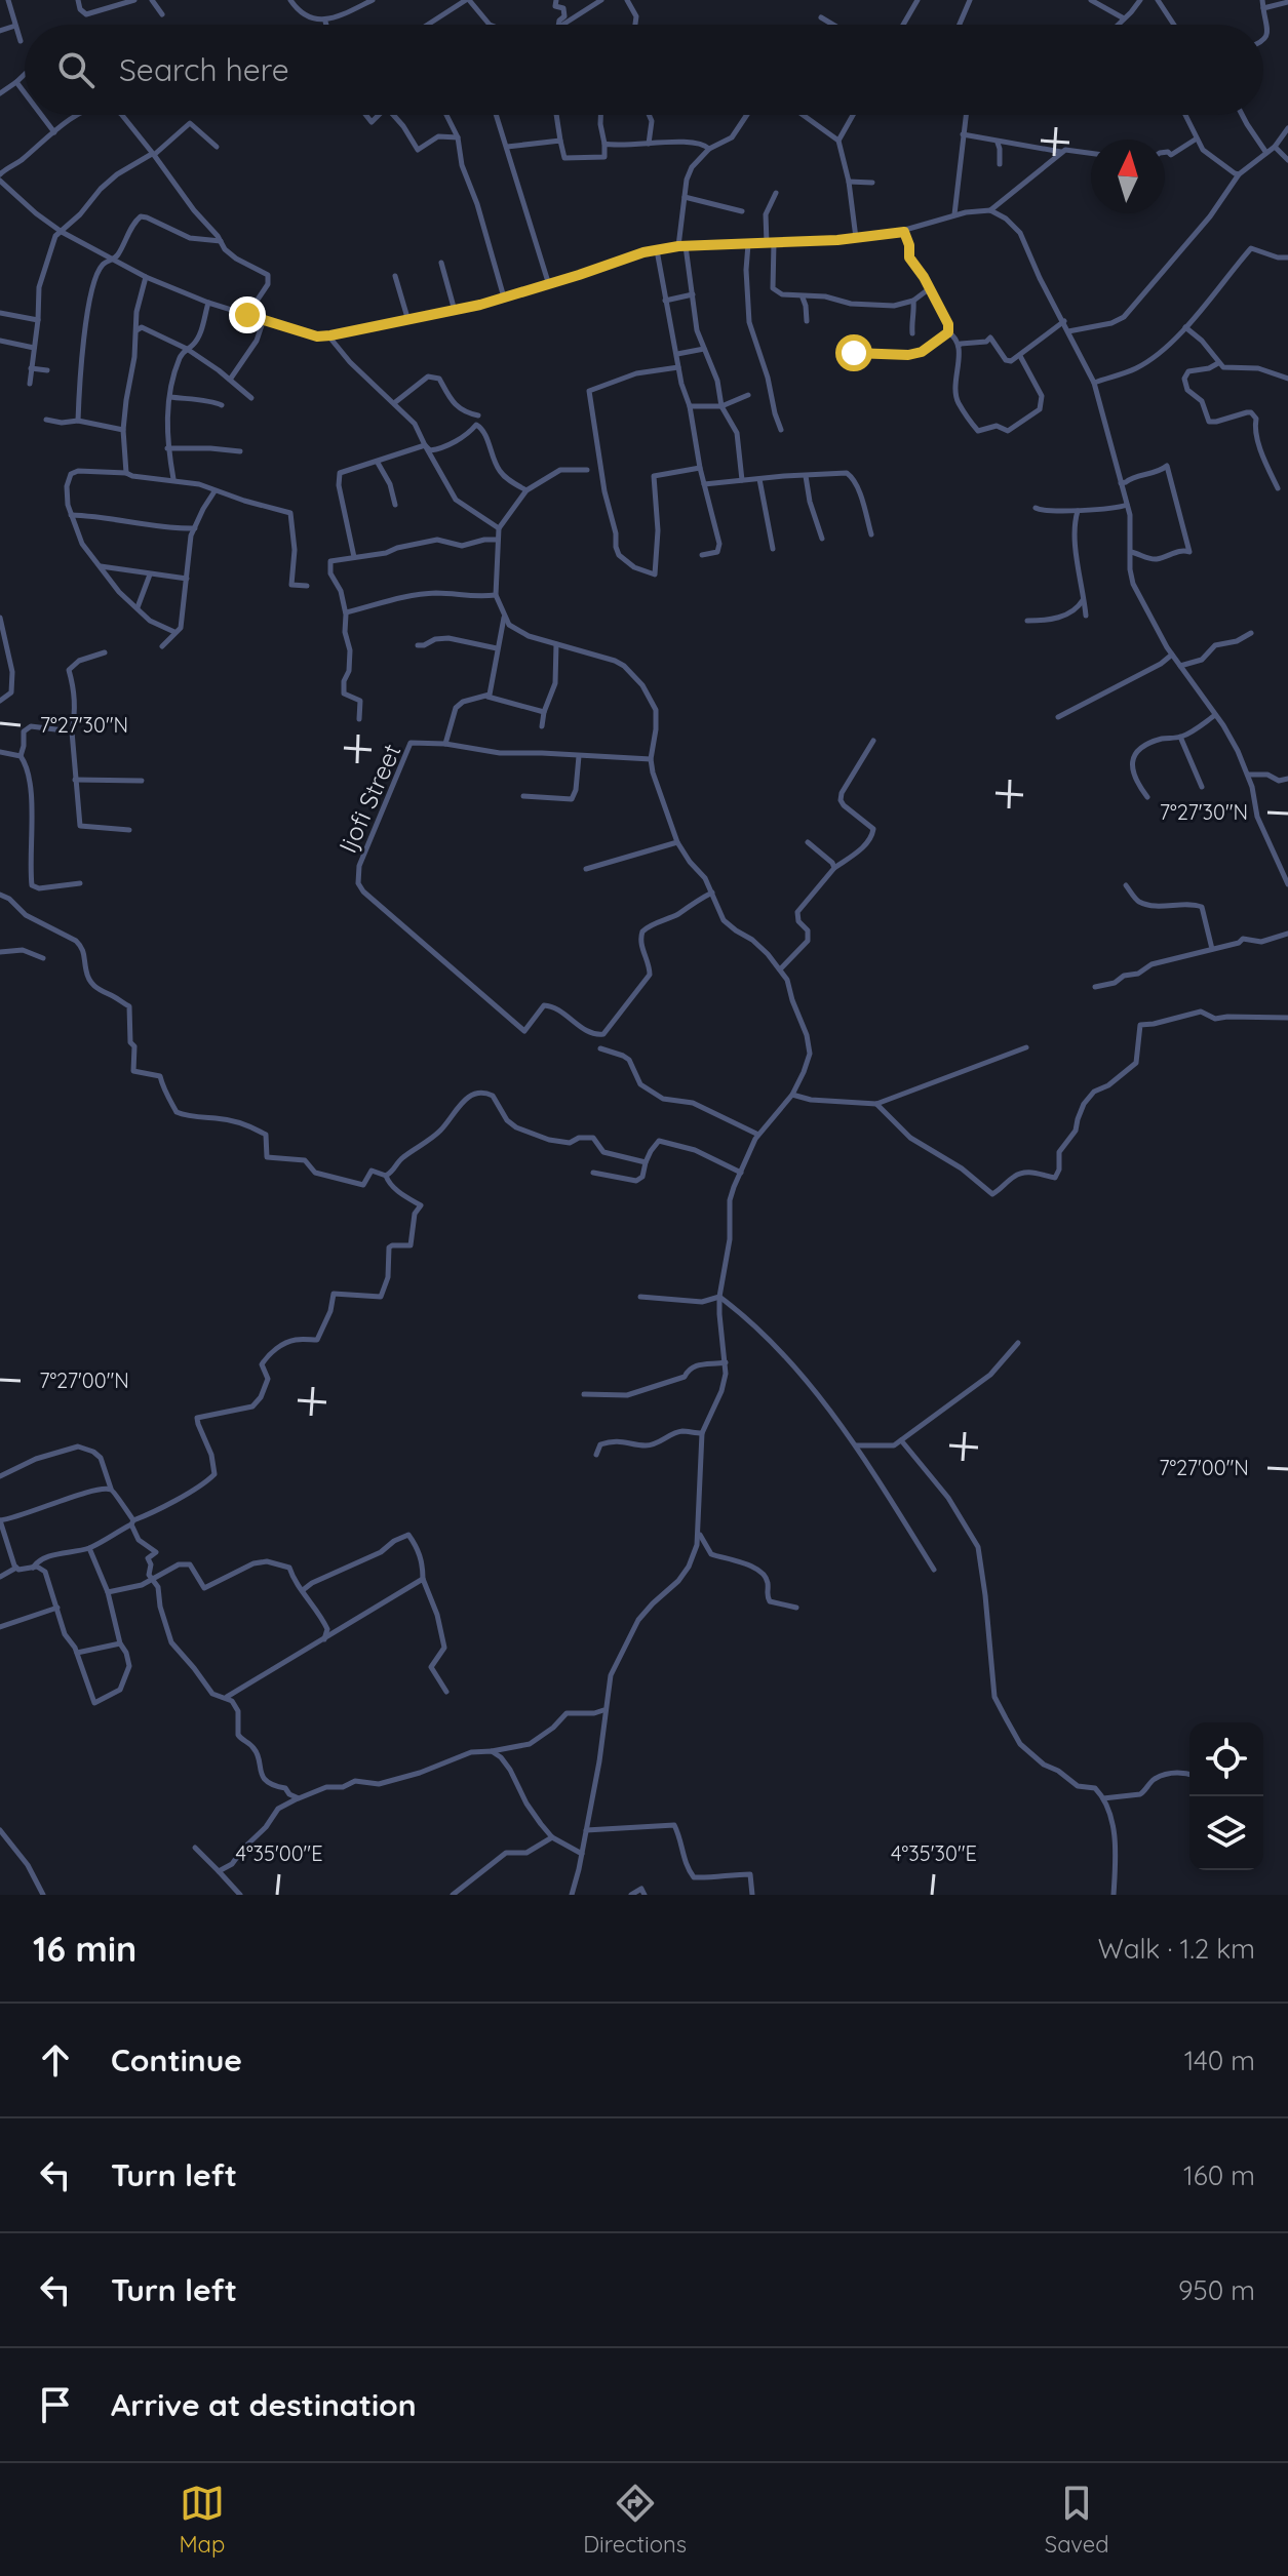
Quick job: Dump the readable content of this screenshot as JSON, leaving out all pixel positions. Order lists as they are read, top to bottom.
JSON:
{
  "streets": {
    "street": ["Ijofi Street"]
  },
  "north": "top",
  "page": {
    "search": "Search here",
    "heading": ["16 min", "Walk · 1.2 km"],
    "list": [
      ["Continue", "140 m"],
      ["Turn left", "160 m"],
      ["Turn left", "950 m"],
      "Arrive at destination"
    ],
    "nav": ["Map", "Directions", "Saved"]
  },
  "coordinates": [
    "7°27'30\"N",
    "7°27'00\"N",
    "4°35'00\"E",
    "4°35'30\"E"
  ]
}
